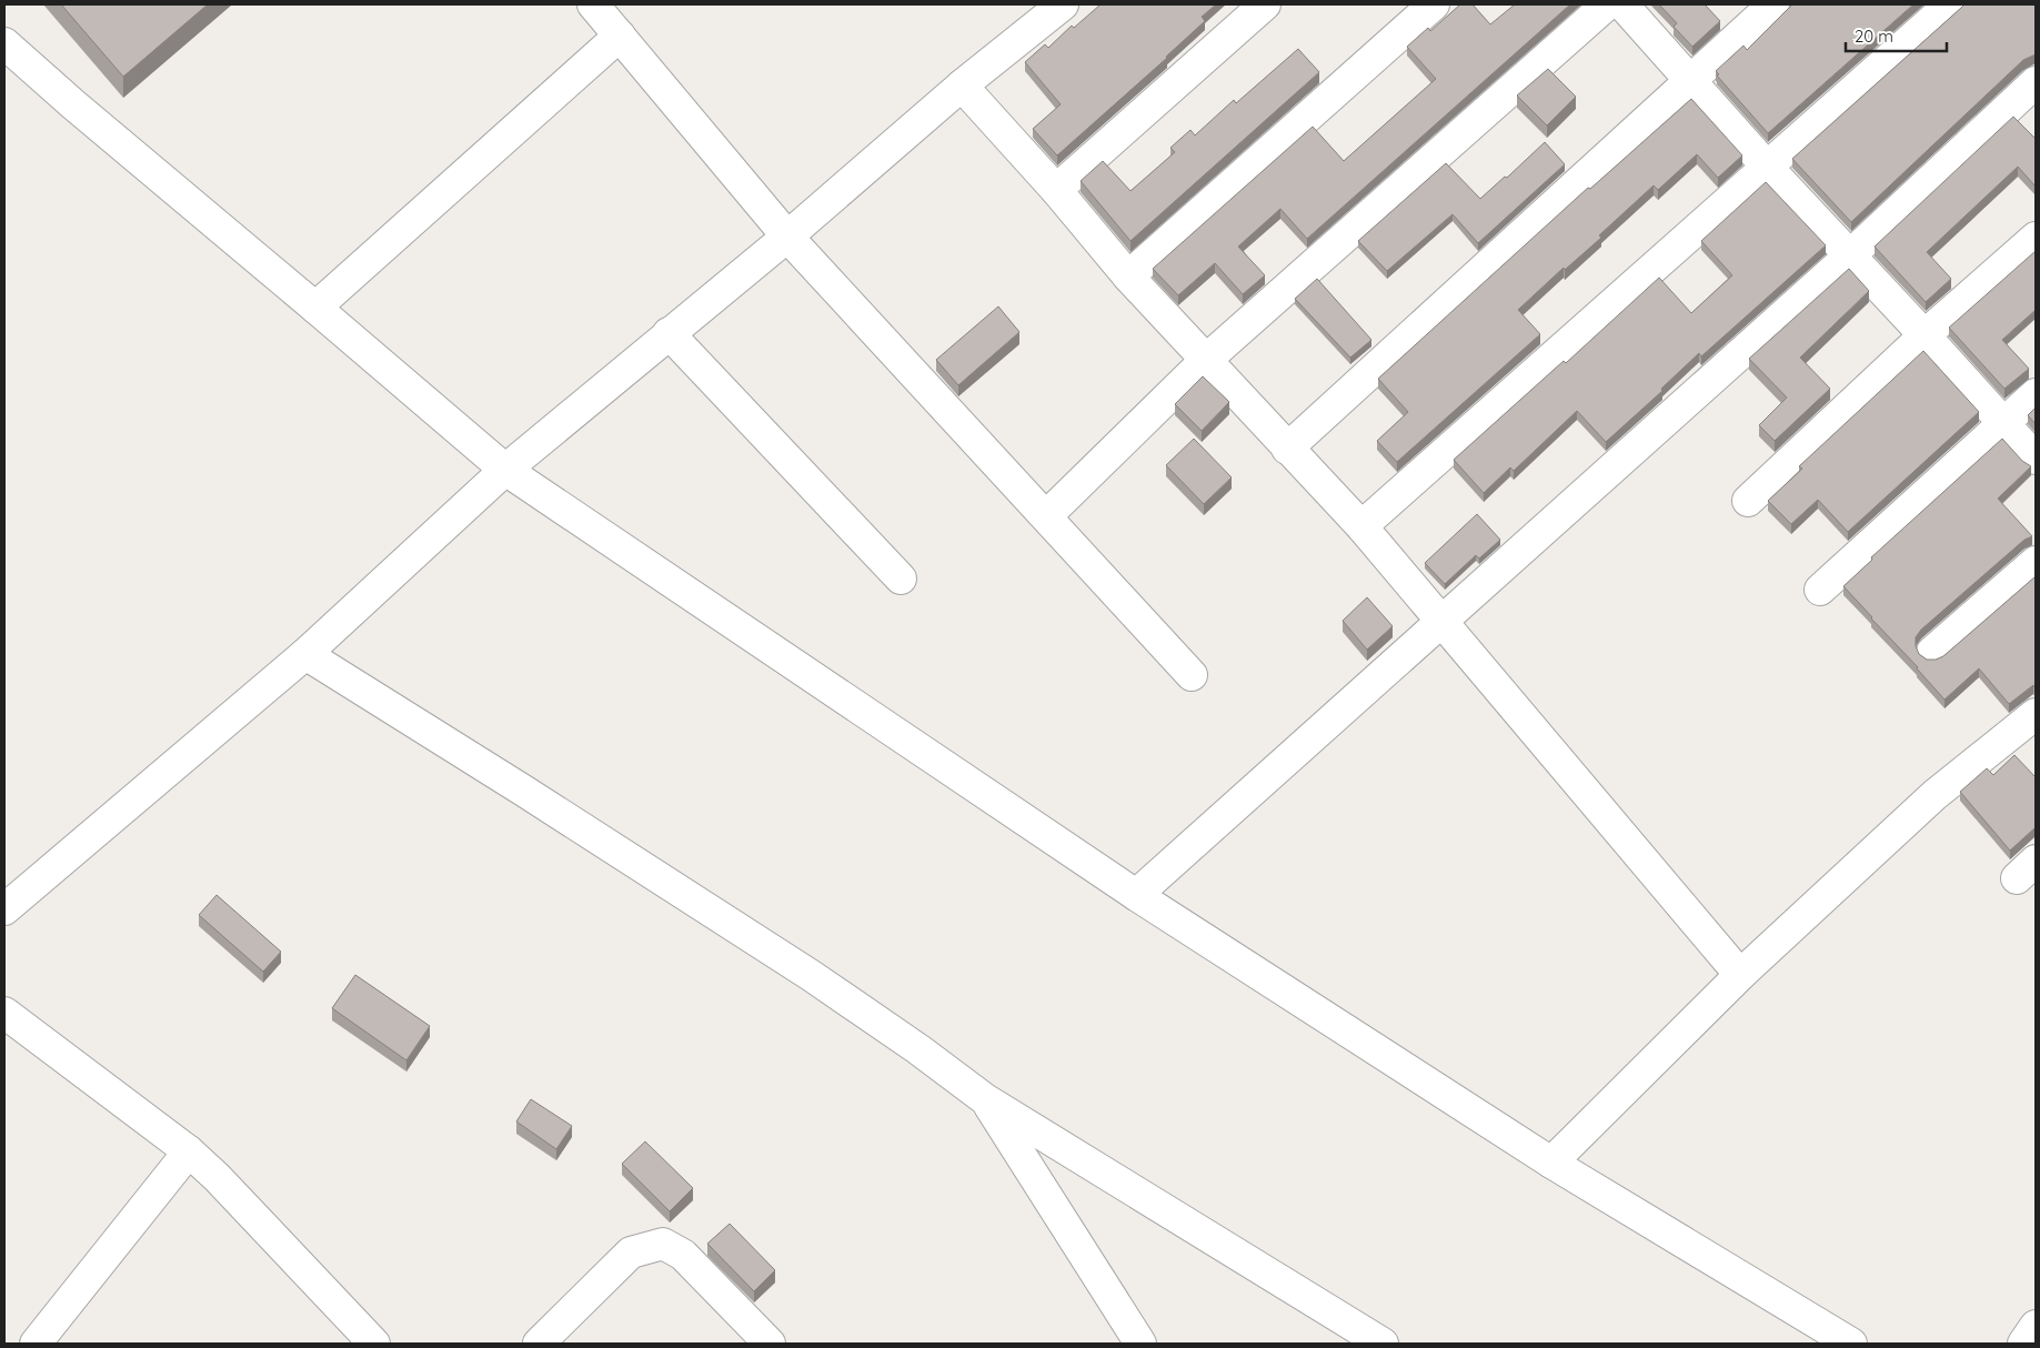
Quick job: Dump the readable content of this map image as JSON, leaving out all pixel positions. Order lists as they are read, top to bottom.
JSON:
{
  "scale_bar": "20 m"
}
